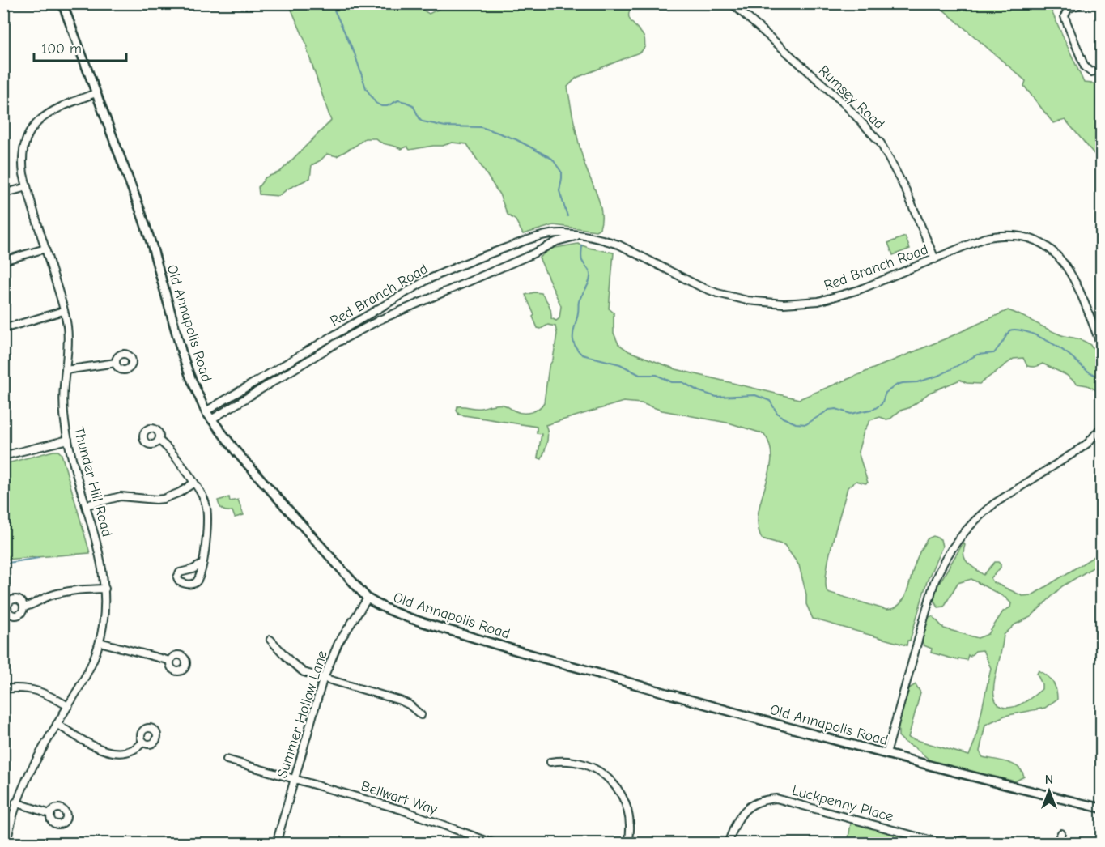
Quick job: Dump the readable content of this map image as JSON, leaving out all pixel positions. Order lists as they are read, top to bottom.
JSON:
{
  "streets": {
    "main road": ["Old Annapolis Road"],
    "street": [
      "Rumsey Road",
      "Red Branch Road",
      "Thunder Hill Road",
      "Summer Hollow Lane",
      "Bellwart Way",
      "Luckpenny Place"
    ]
  },
  "crossings": [
    ["Rumsey Road", "Red Branch Road"],
    ["Red Branch Road", "Old Annapolis Road"],
    ["Old Annapolis Road", "Thunder Hill Road"],
    ["Old Annapolis Road", "Summer Hollow Lane"],
    ["Summer Hollow Lane", "Bellwart Way"]
  ],
  "scale_bar": "100 m",
  "north": "top"
}
